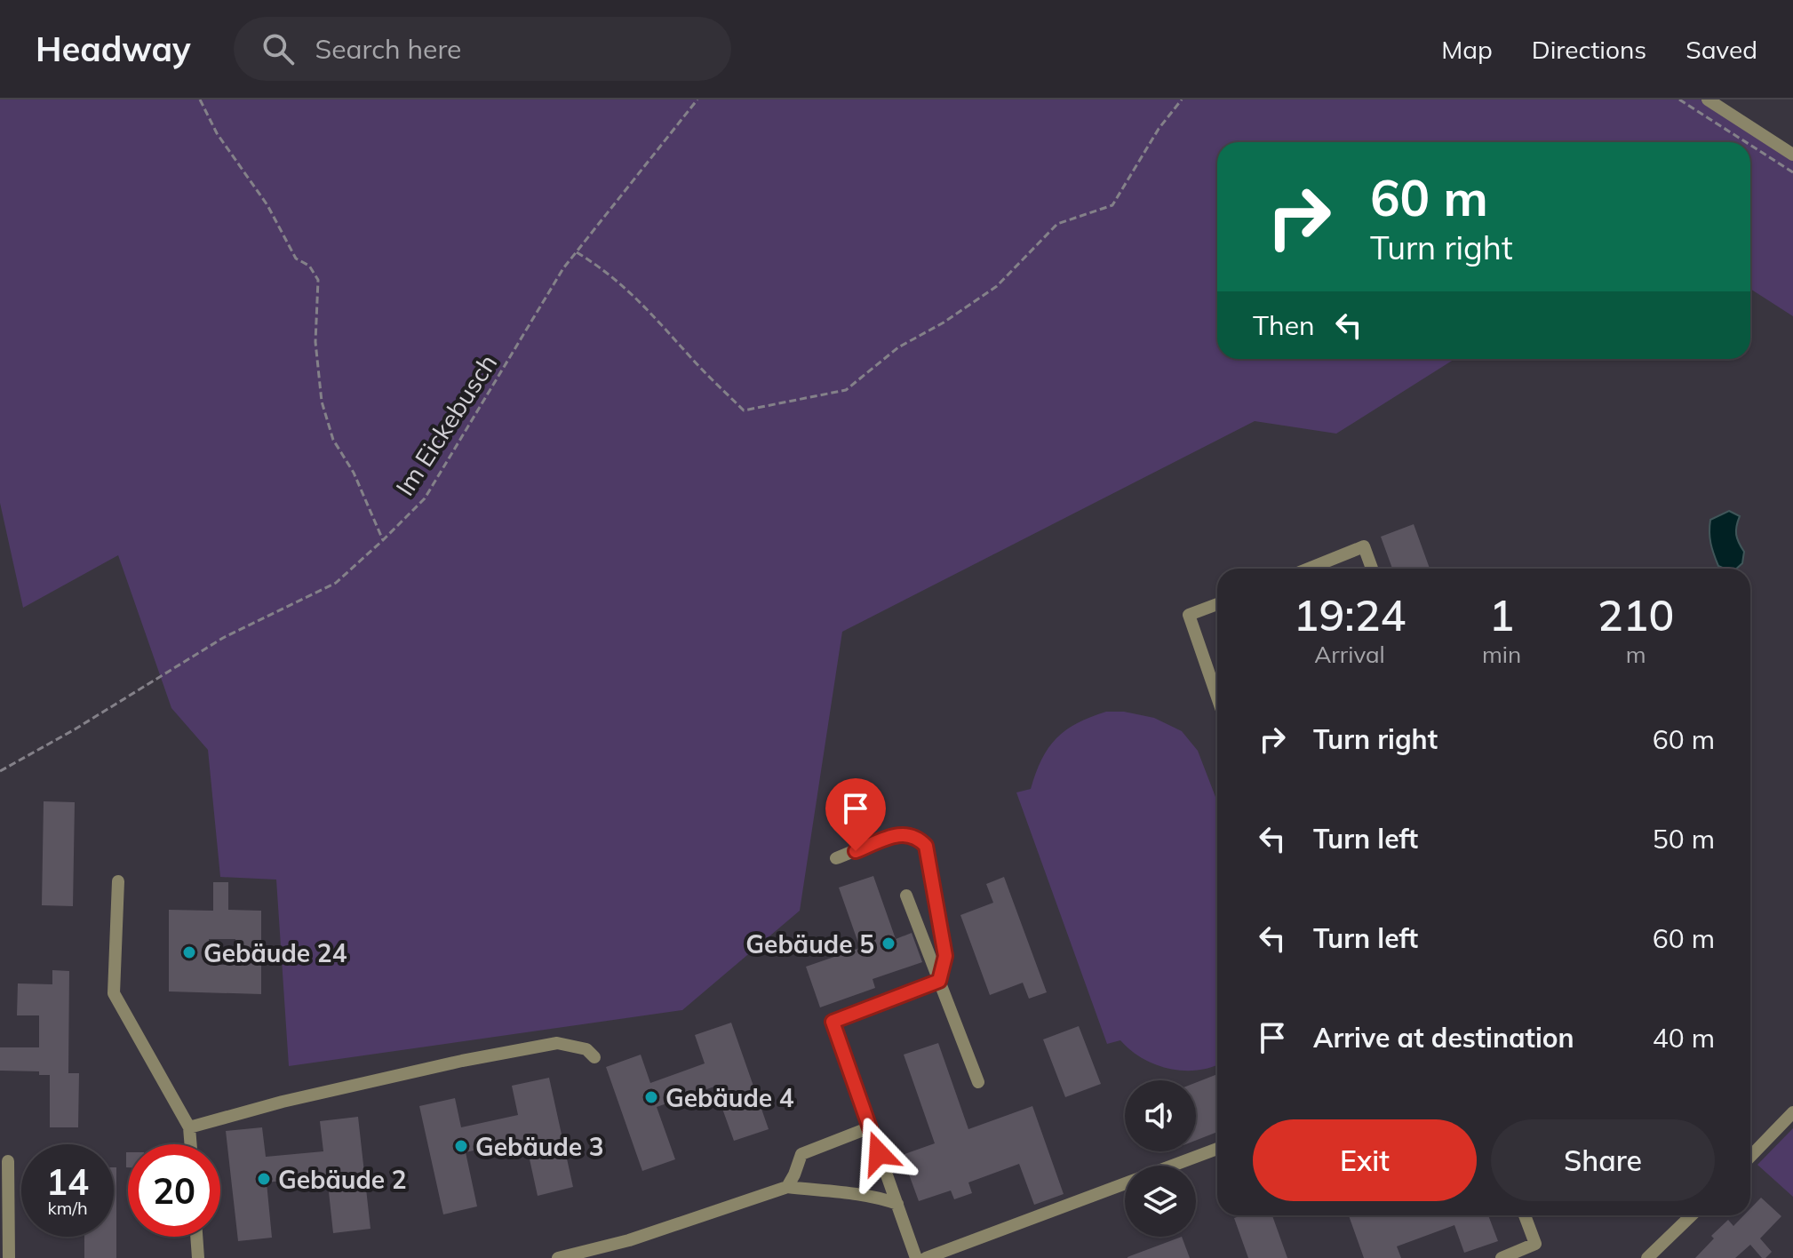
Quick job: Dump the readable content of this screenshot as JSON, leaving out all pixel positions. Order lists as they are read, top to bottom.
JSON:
{
  "streets": {
    "path": ["Im Eickebusch"]
  },
  "places": [
    "Gebäude 5",
    "Gebäude 24",
    "Gebäude 4",
    "Gebäude 3",
    "Gebäude 2"
  ],
  "page": {
    "header": "Headway",
    "search": "Search here",
    "nav": ["Map", "Directions", "Saved"],
    "turn": ["60 m", "Turn right"],
    "then": "Then",
    "eta": [
      "19:24",
      "Arrival",
      "1",
      "min",
      "210",
      "m"
    ],
    "list": [
      {
        "name": "Turn right",
        "value": "60 m"
      },
      {
        "name": "Turn left",
        "value": "50 m"
      },
      {
        "name": "Turn left",
        "value": "60 m"
      },
      {
        "name": "Arrive at destination",
        "value": "40 m"
      }
    ],
    "buttons": ["Exit", "Share"],
    "speed": "14 km/h",
    "limit": "20"
  }
}
